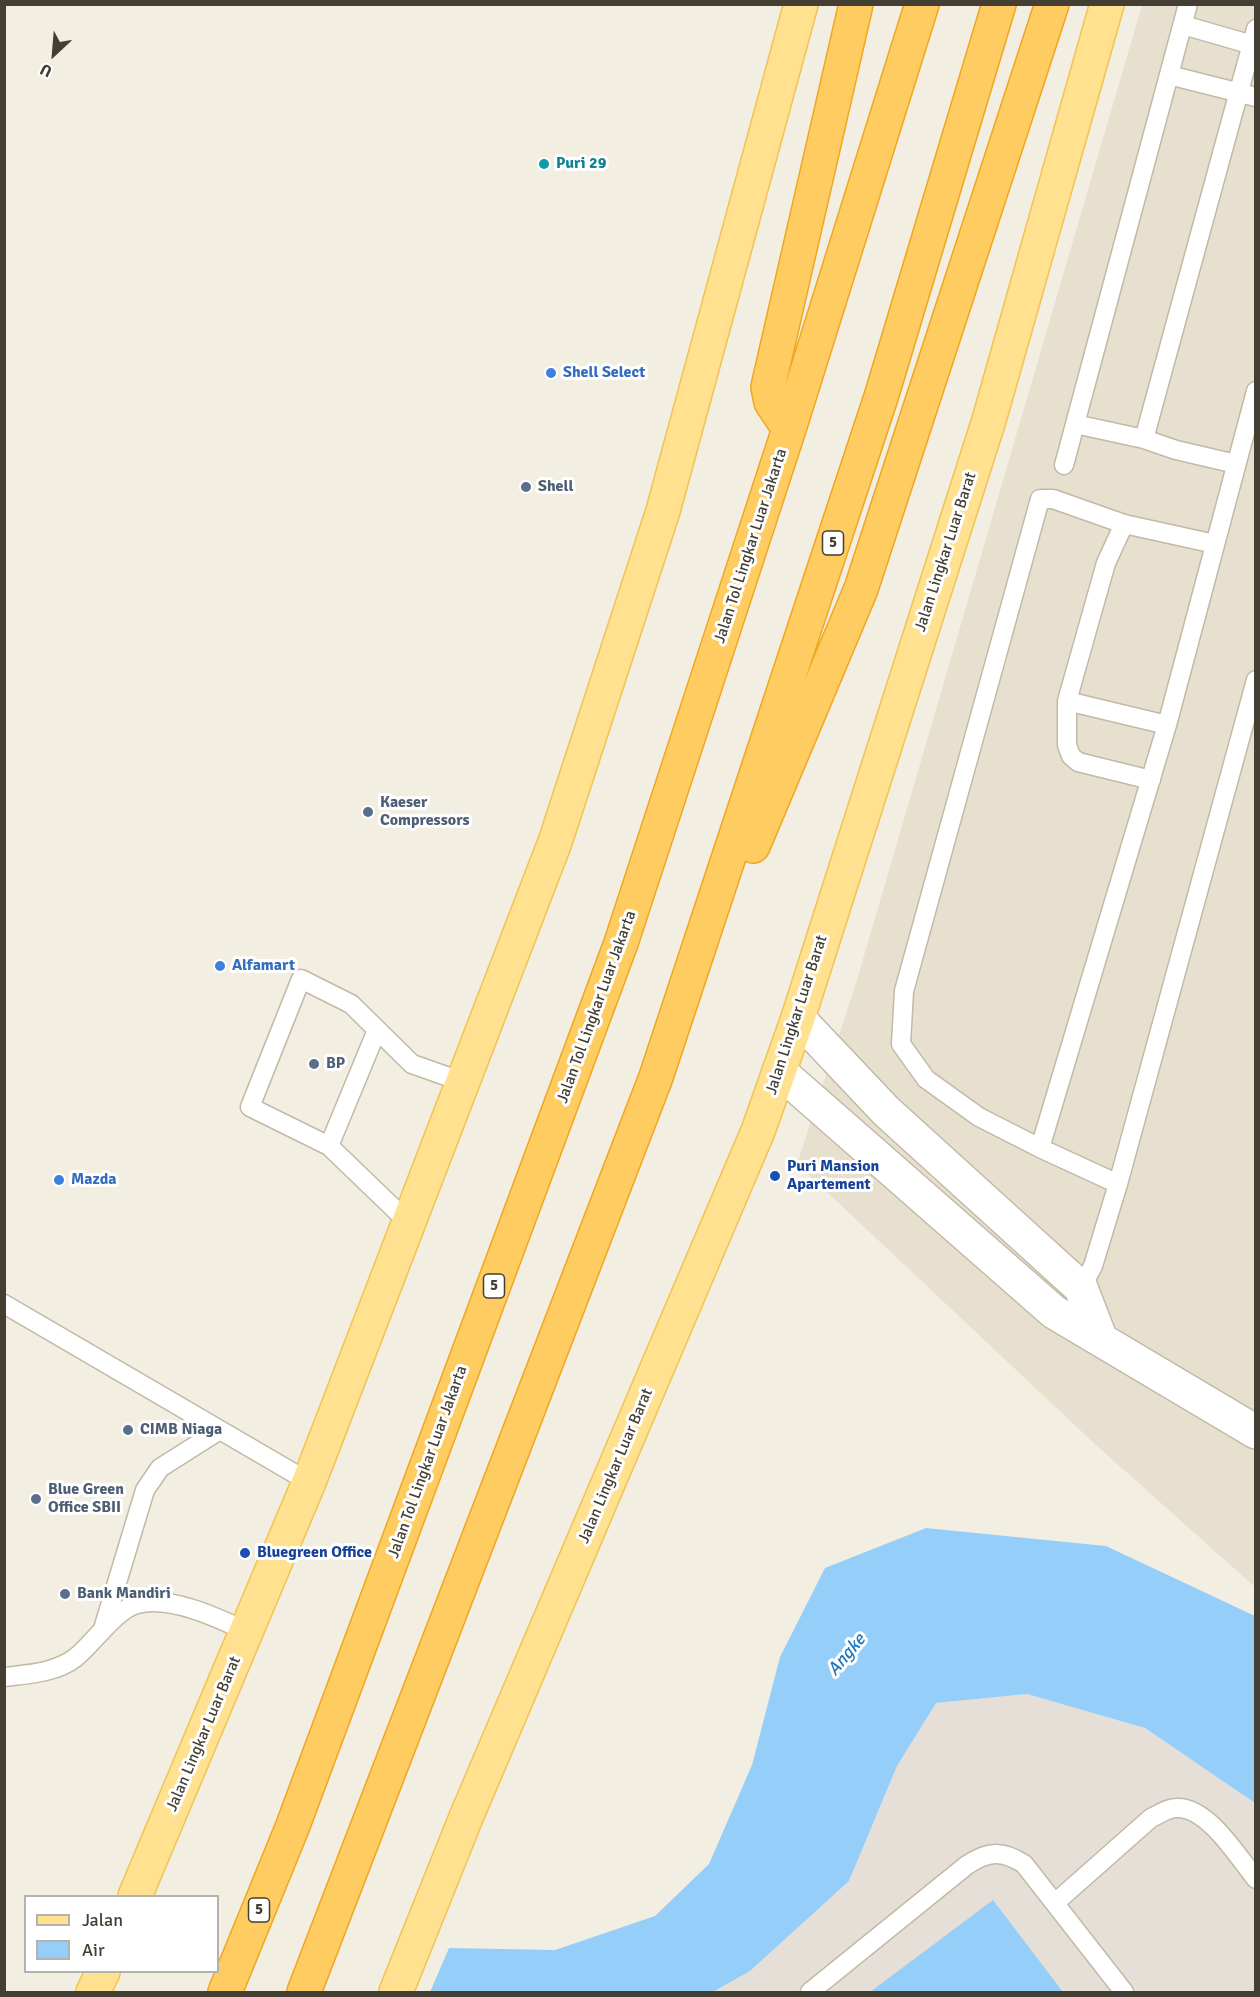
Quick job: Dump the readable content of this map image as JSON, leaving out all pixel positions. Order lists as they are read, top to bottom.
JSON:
{
  "streets": {
    "highway": ["5", "Jalan Tol Lingkar Luar Jakarta"],
    "main road": ["Jalan Lingkar Luar Barat"]
  },
  "water": ["Angke"],
  "places": [
    "Puri 29",
    "Shell Select",
    "Shell",
    "Kaeser Compressors",
    "Alfamart",
    "BP",
    "Puri Mansion Apartement",
    "Mazda",
    "CIMB Niaga",
    "Blue Green Office SBII",
    "Bluegreen Office",
    "Bank Mandiri"
  ],
  "legend": ["Jalan", "Air"],
  "north": "bottom left"
}
